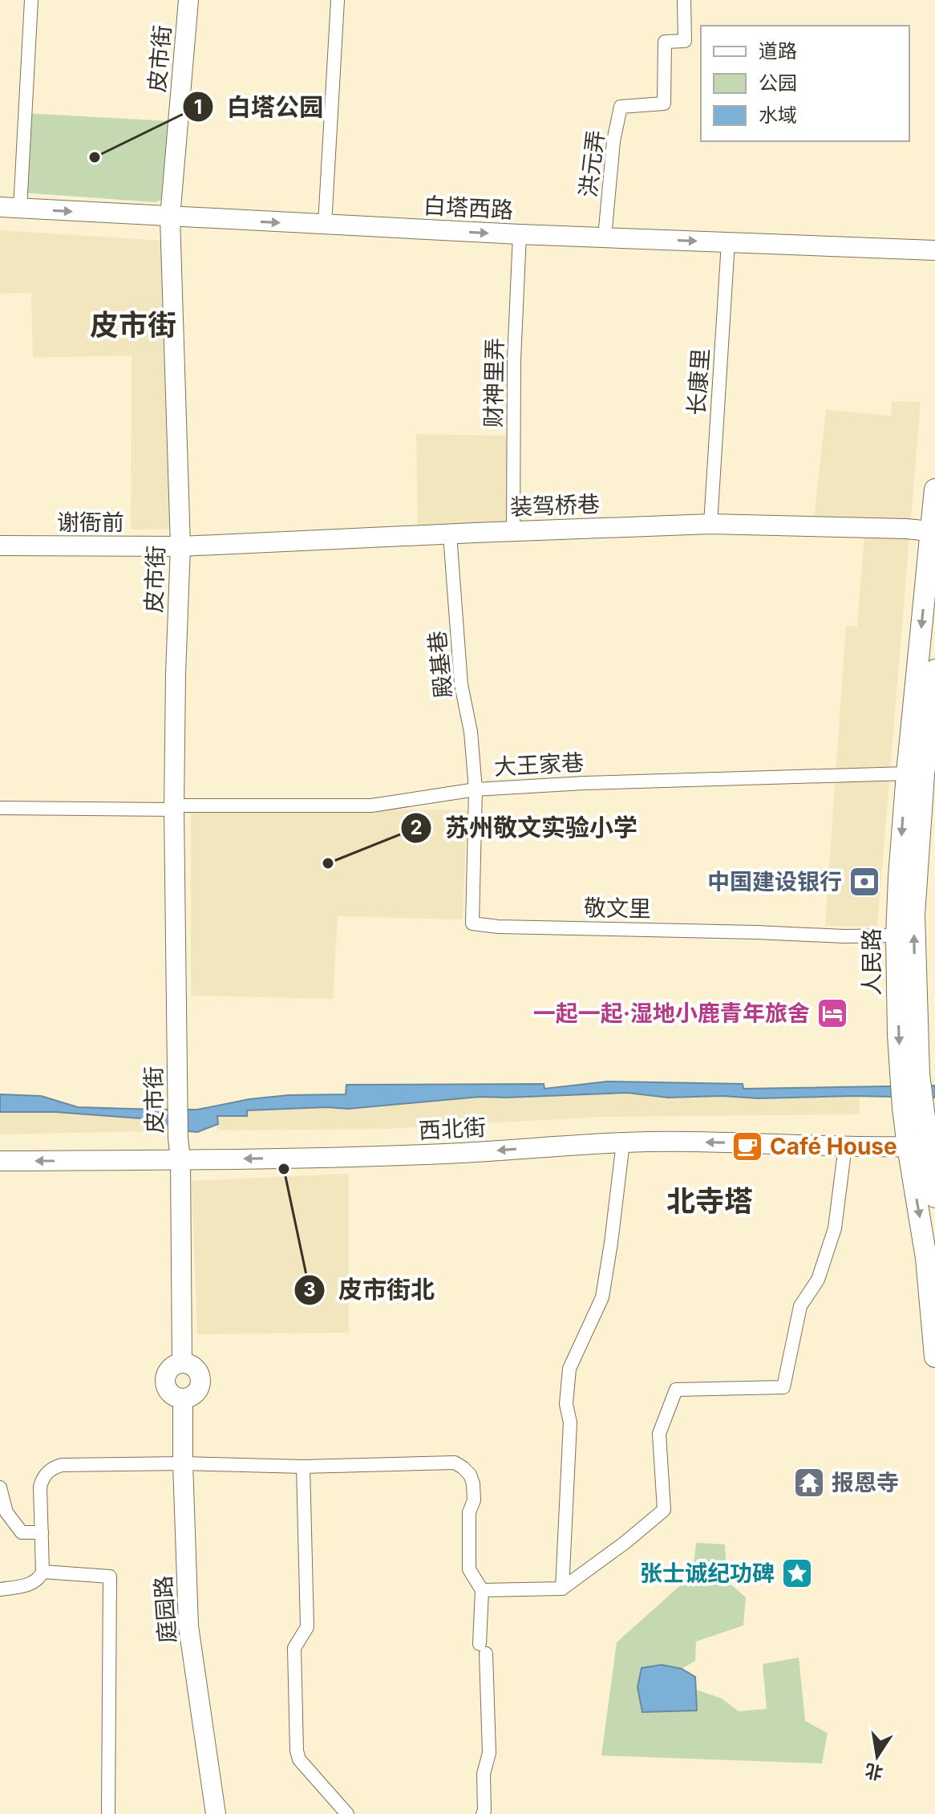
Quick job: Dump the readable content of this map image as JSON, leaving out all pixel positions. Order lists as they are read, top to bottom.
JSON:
{
  "streets": {
    "main road": ["人民路"],
    "street": [
      "皮市街",
      "洪元弄",
      "白塔西路",
      "长康里",
      "财神里弄",
      "装驾桥巷",
      "谢衙前",
      "殿基巷",
      "大王家巷",
      "敬文里",
      "西北街",
      "庭园路"
    ]
  },
  "crossings": [
    ["皮市街", "白塔西路"],
    ["皮市街", "装驾桥巷"],
    ["皮市街", "谢衙前"],
    ["皮市街", "大王家巷"],
    ["皮市街", "西北街"],
    ["皮市街", "庭园路"],
    ["洪元弄", "白塔西路"],
    ["白塔西路", "长康里"],
    ["白塔西路", "财神里弄"],
    ["长康里", "装驾桥巷"],
    ["财神里弄", "装驾桥巷"],
    ["装驾桥巷", "谢衙前"],
    ["装驾桥巷", "殿基巷"],
    ["装驾桥巷", "人民路"],
    ["殿基巷", "大王家巷"],
    ["殿基巷", "敬文里"],
    ["大王家巷", "敬文里"],
    ["大王家巷", "人民路"],
    ["敬文里", "人民路"],
    ["人民路", "西北街"],
    ["西北街", "庭园路"]
  ],
  "one_way": ["白塔西路", "西北街"],
  "districts": ["皮市街", "北寺塔"],
  "places": {
    "other": ["白塔公园", "苏州敬文实验小学", "皮市街北"],
    "bank": ["中国建设银行"],
    "hotel": ["一起一起·湿地小鹿青年旅舍"],
    "cafe": ["Café House"],
    "temple": ["报恩寺"],
    "place": ["张士诚纪功碑"]
  },
  "legend": ["道路", "公园", "水域"],
  "north": "bottom"
}
